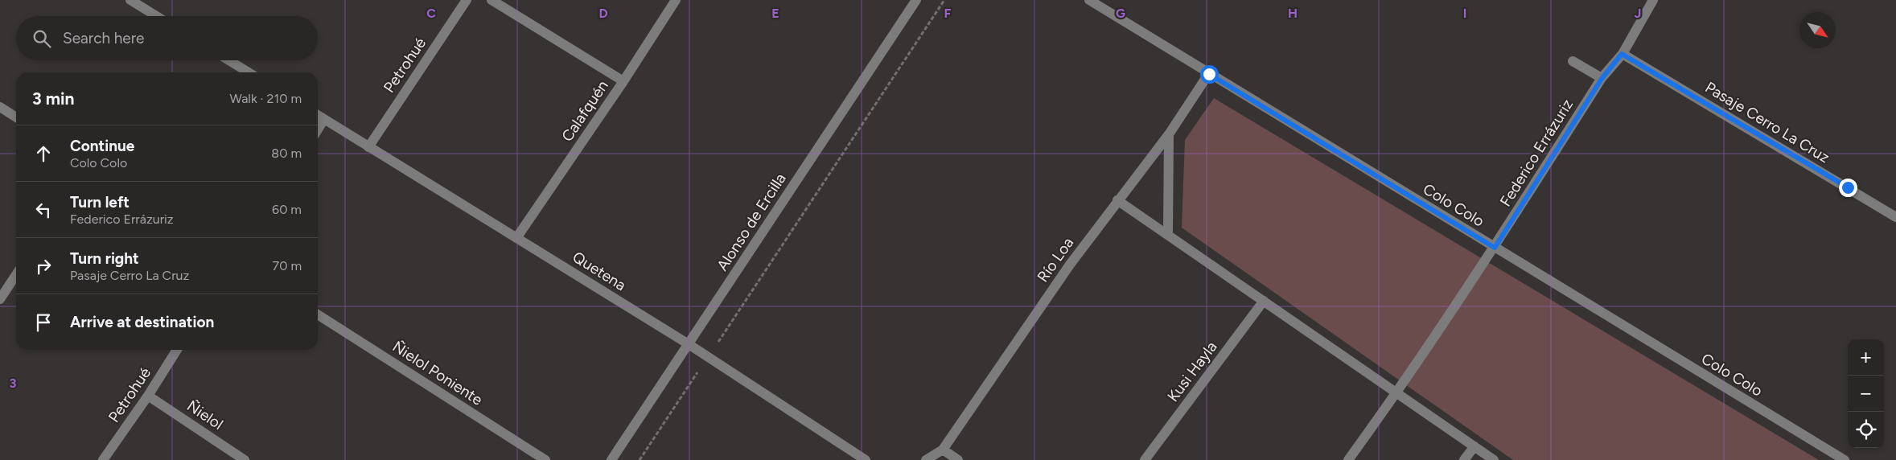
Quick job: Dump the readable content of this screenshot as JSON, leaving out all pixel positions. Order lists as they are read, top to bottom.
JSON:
{
  "streets": {
    "street": [
      "Petrohué",
      "Calafquén",
      "Pasaje Cerro La Cruz",
      "Federico Errázuriz",
      "Colo Colo",
      "Alonso de Ercilla",
      "Río Loa",
      "Quetena",
      "Kusi Hayla",
      "Ñielol Poniente",
      "Ñielol"
    ]
  },
  "crossings": [
    ["Petrohué", "Quetena"],
    ["Petrohué", "Ñielol"],
    ["Calafquén", "Quetena"],
    ["Pasaje Cerro La Cruz", "Federico Errázuriz"],
    ["Federico Errázuriz", "Colo Colo"],
    ["Colo Colo", "Río Loa"],
    ["Alonso de Ercilla", "Quetena"]
  ],
  "north": "bottom right",
  "page": {
    "search": "Search here",
    "heading": ["3 min", "Walk · 210 m"],
    "list": [
      ["Continue", "Colo Colo", "80 m"],
      ["Turn left", "Federico Errázuriz", "60 m"],
      ["Turn right", "Pasaje Cerro La Cruz", "70 m"],
      "Arrive at destination"
    ],
    "map_buttons": ["+", "−"]
  },
  "grid": {
    "columns": [
      "C",
      "D",
      "E",
      "F",
      "G",
      "H",
      "I",
      "J"
    ],
    "rows": ["3"]
  }
}
